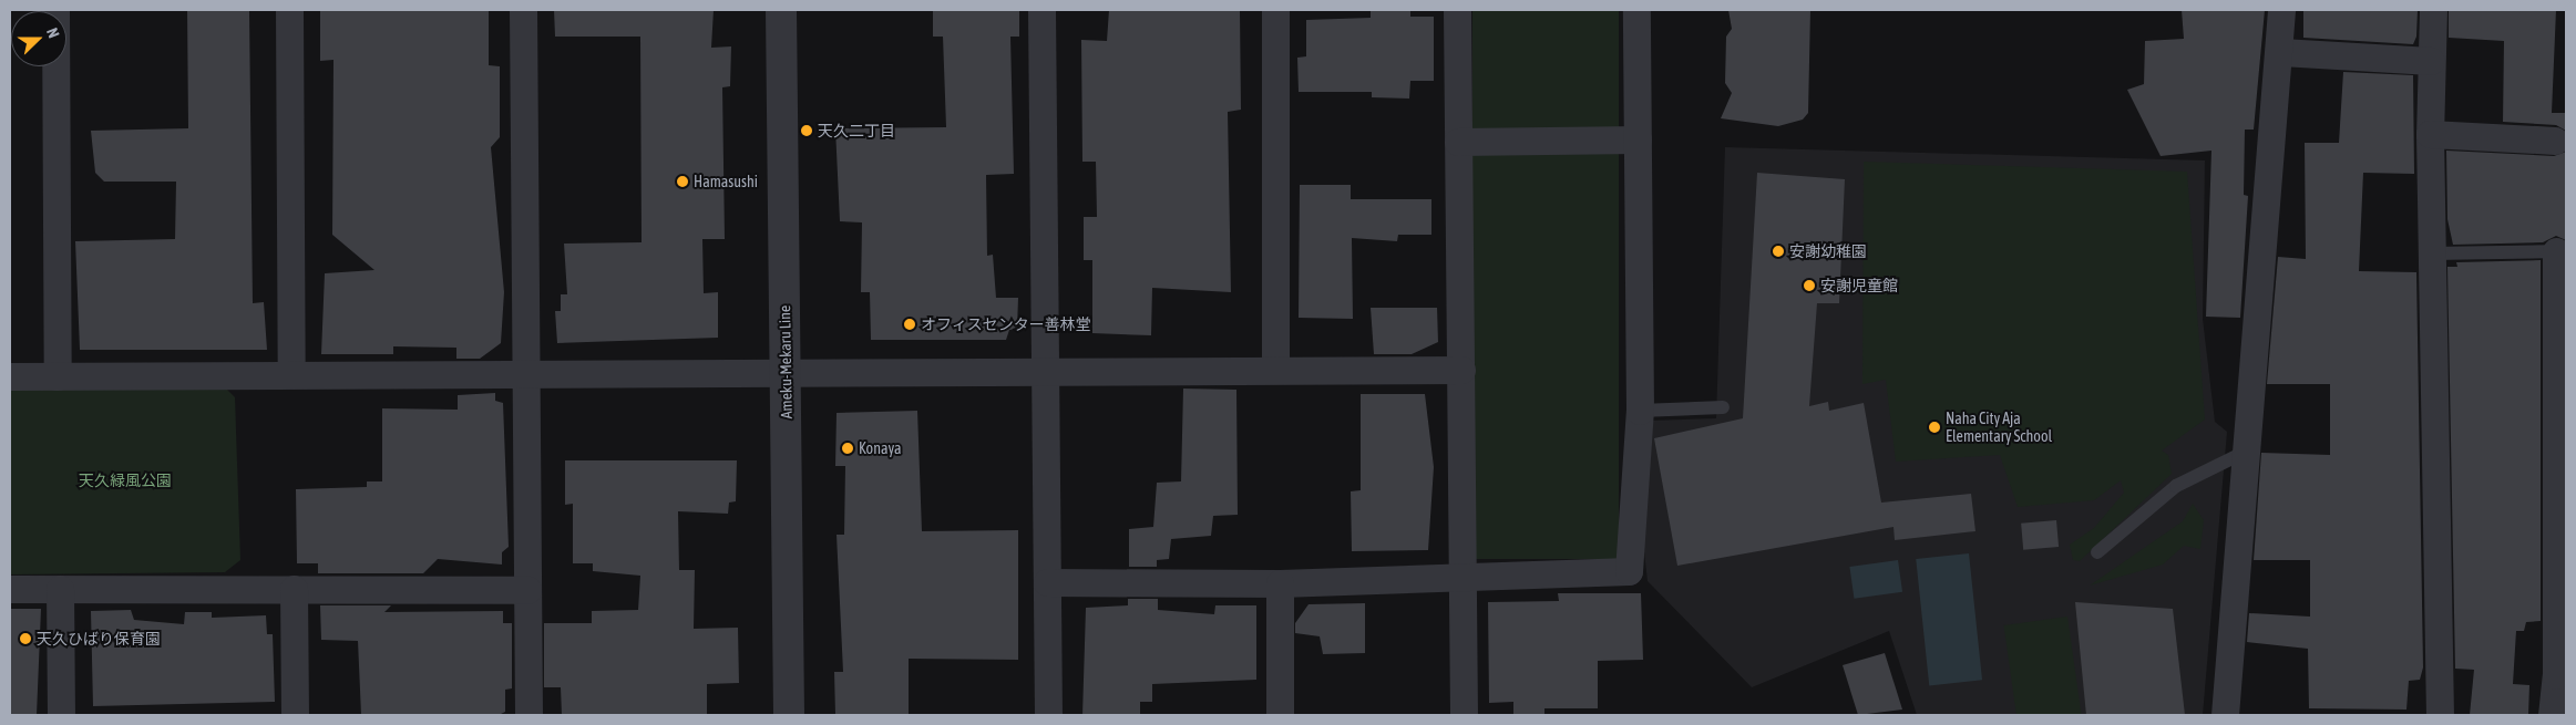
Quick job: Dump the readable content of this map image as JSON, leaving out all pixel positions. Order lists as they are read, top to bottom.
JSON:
{
  "streets": {
    "street": ["Ameku-Mekaru Line"]
  },
  "parks": ["天久緑風公園"],
  "places": [
    "天久二丁目",
    "Hamasushi",
    "安謝幼稚園",
    "安謝児童館",
    "オフィスセンター善林堂",
    "Naha City Aja Elementary School",
    "Konaya",
    "天久ひばり保育園"
  ],
  "north": "right"
}
